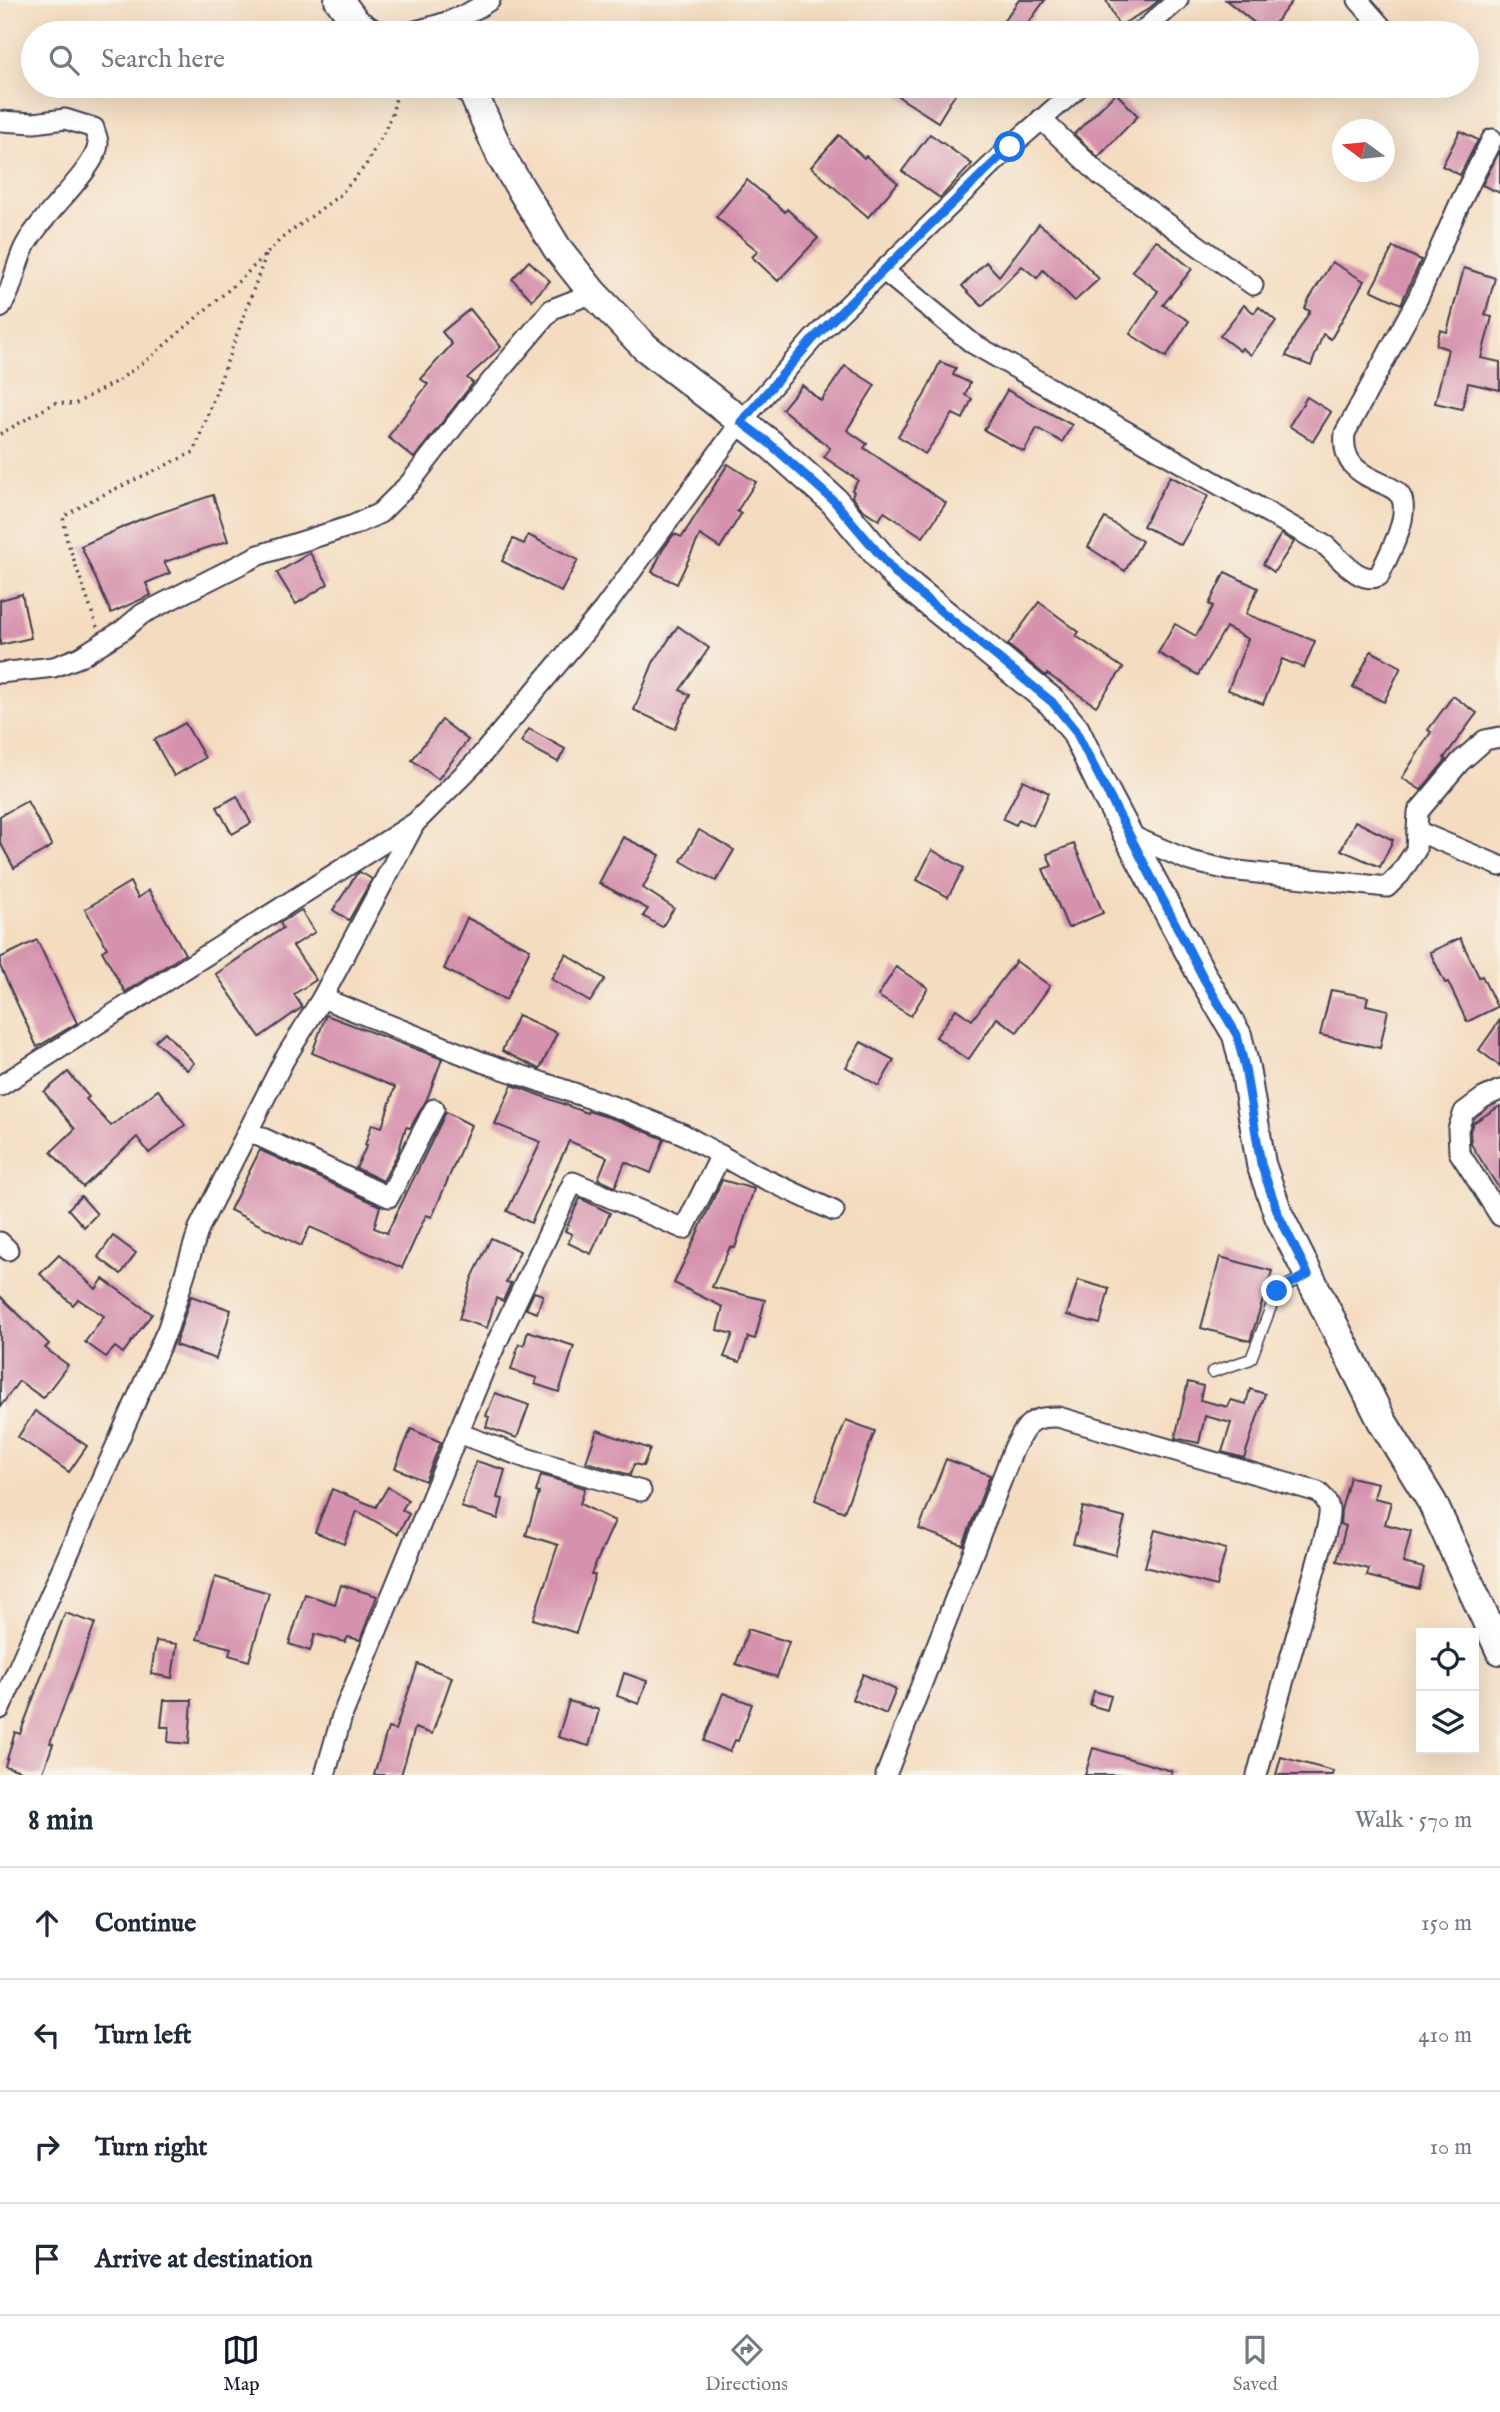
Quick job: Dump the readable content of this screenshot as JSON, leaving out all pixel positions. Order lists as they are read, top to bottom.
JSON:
{
  "north": "left",
  "page": {
    "search": "Search here",
    "heading": ["8 min", "Walk · 570 m"],
    "list": [
      ["Continue", "150 m"],
      ["Turn left", "410 m"],
      ["Turn right", "10 m"],
      "Arrive at destination"
    ],
    "nav": ["Map", "Directions", "Saved"]
  }
}
